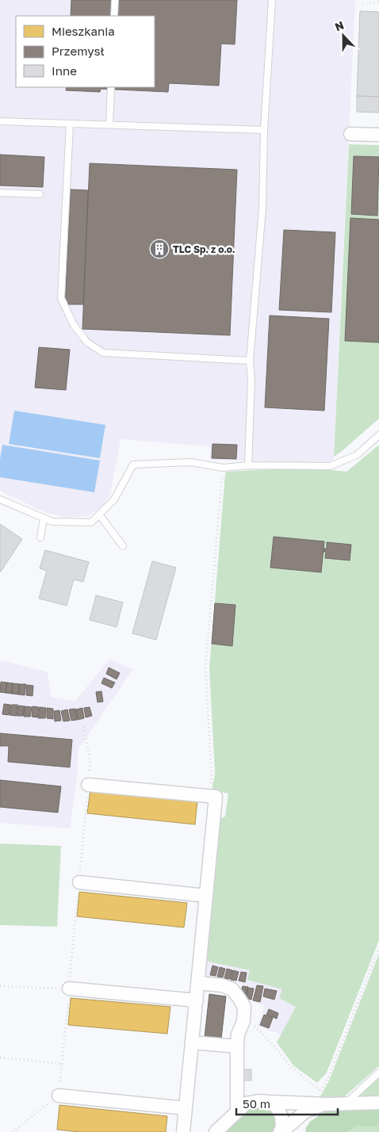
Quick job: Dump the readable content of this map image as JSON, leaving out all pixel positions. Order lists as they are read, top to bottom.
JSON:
{
  "places": {
    "building": ["TLC Sp. z o.o."]
  },
  "legend": ["Mieszkania", "Przemysł", "Inne"],
  "scale_bar": "50 m",
  "north": "top"
}
